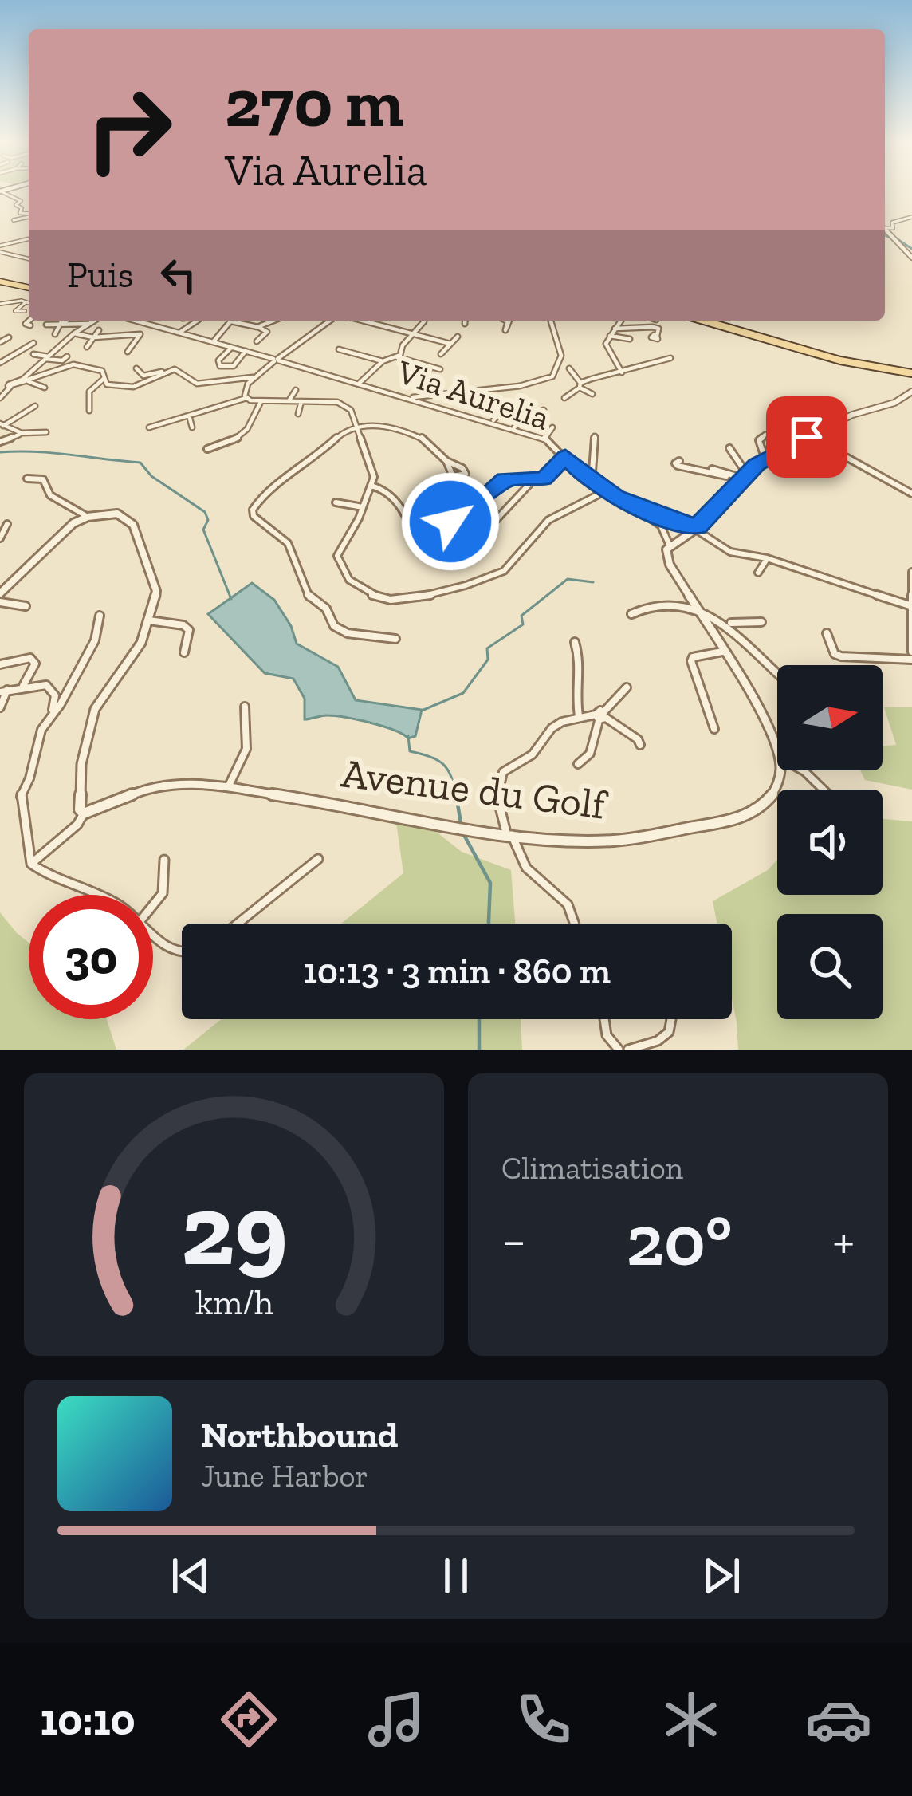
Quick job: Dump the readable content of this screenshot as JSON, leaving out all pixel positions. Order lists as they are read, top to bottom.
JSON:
{
  "streets": {
    "street": ["Via Aurelia", "Avenue du Golf"]
  },
  "north": "right",
  "page": {
    "turn": ["270 m", "Via Aurelia"],
    "then": "Puis",
    "limit": "30",
    "trip": "10:13 · 3 min · 860 m",
    "tile": "Climatisation",
    "heat": ["−", "20°", "+"],
    "song": ["Northbound", "June Harbor"],
    "tabs": "10:10",
    "gauge": ["29", "km/h"]
  }
}
